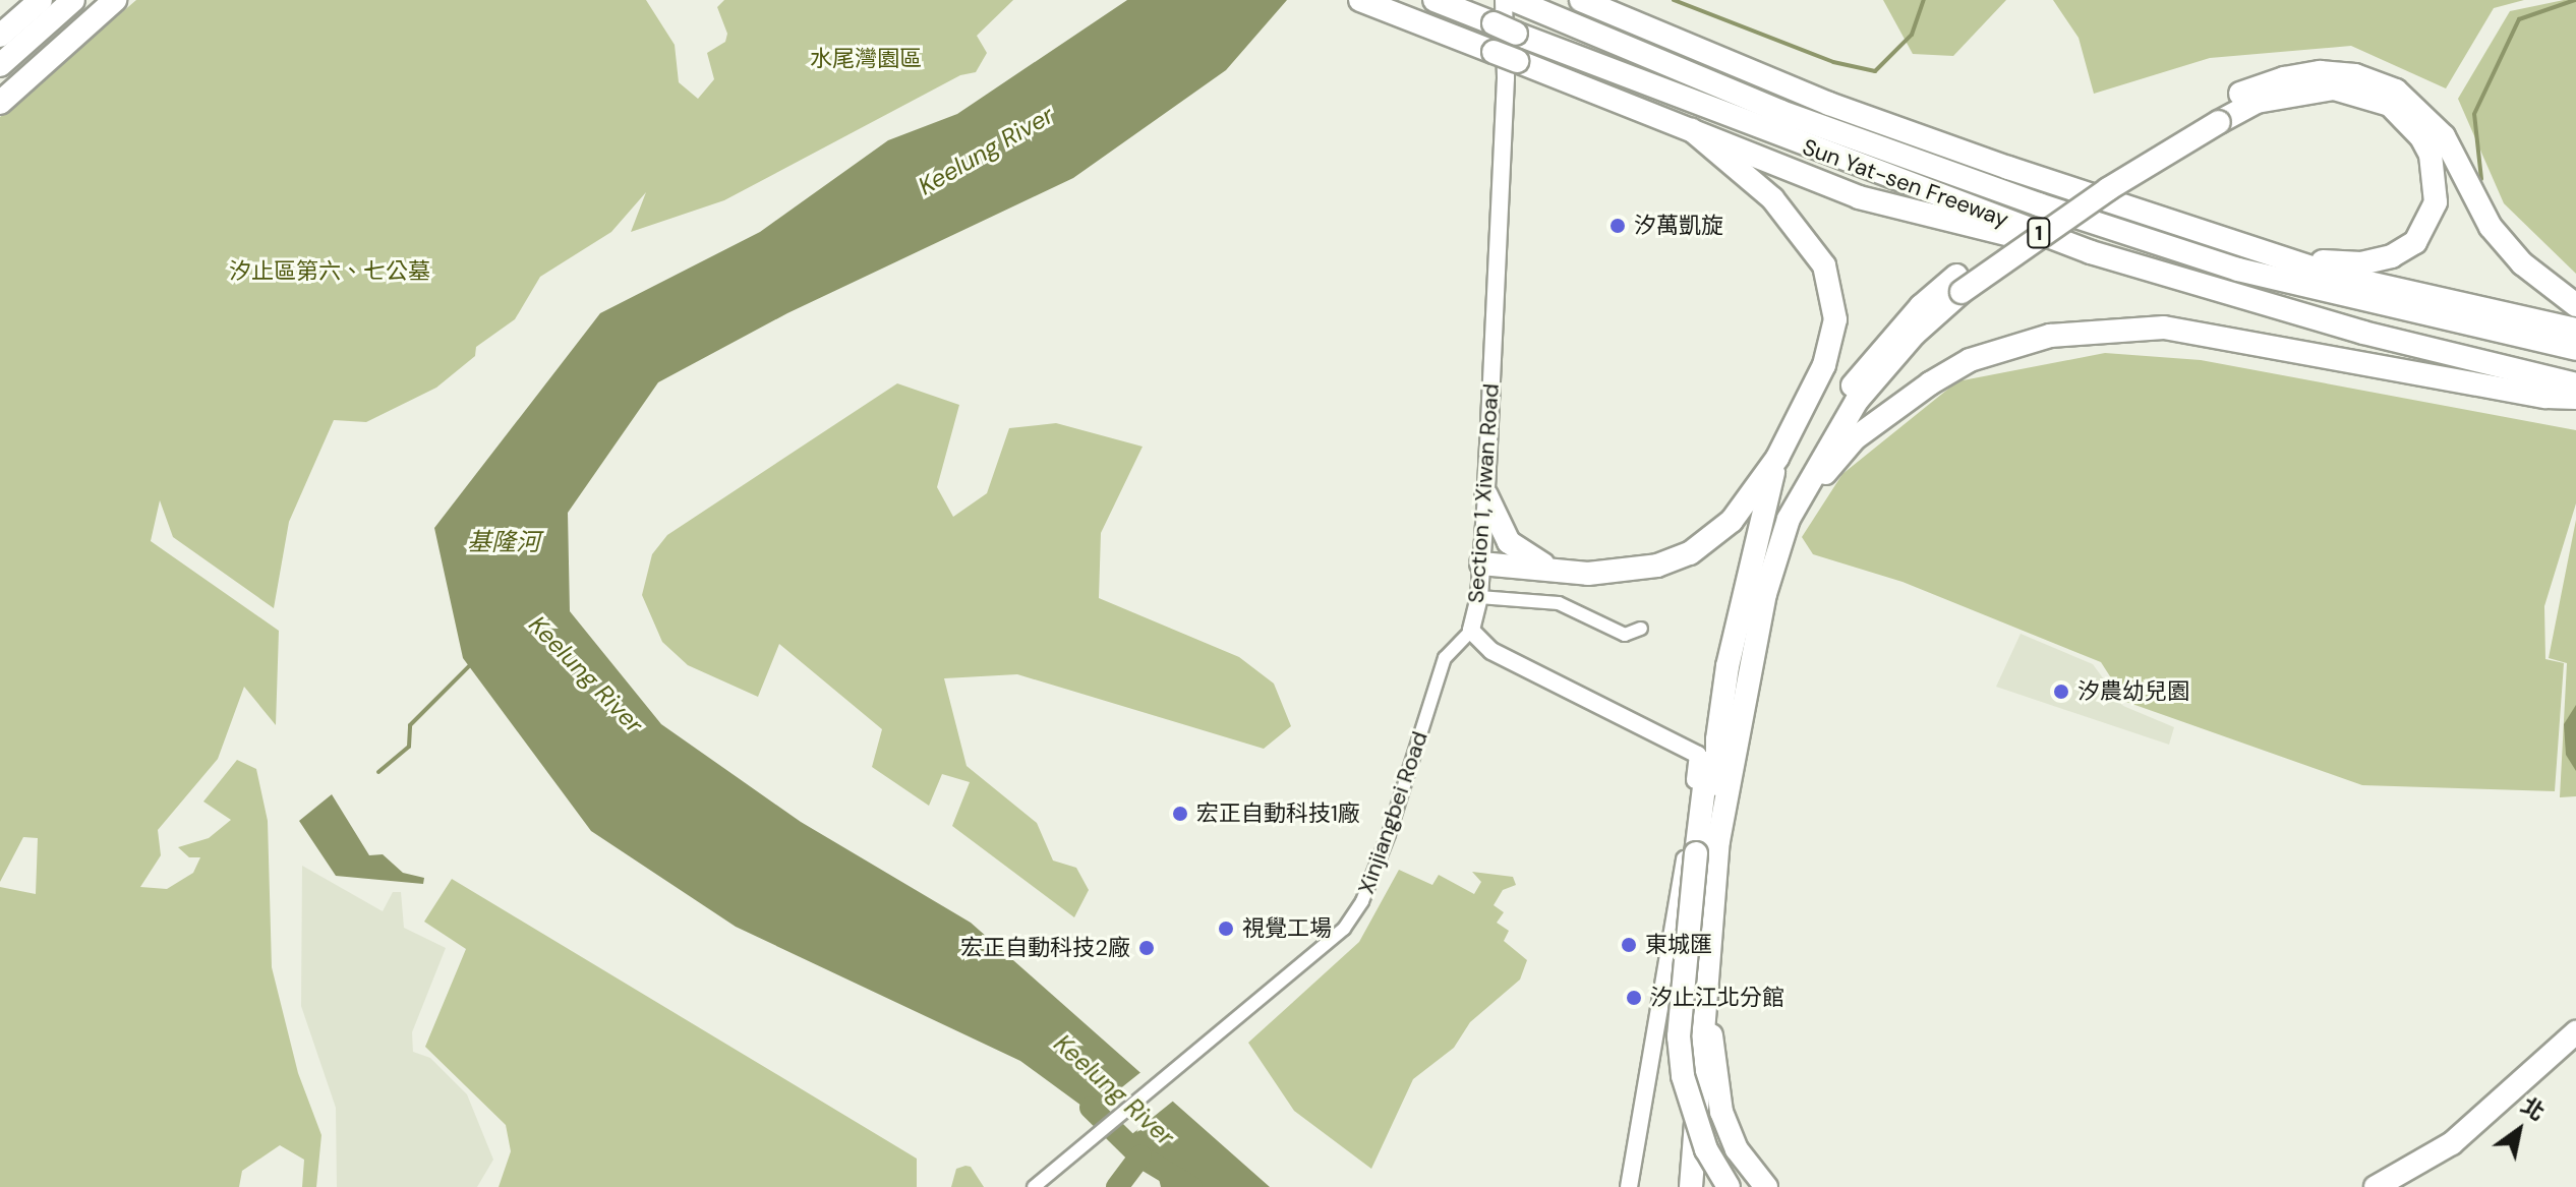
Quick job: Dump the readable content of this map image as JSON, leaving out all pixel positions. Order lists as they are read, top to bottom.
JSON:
{
  "streets": {
    "highway": ["Sun Yat-sen Freeway", "1"],
    "street": ["Section 1, Xiwan Road", "Xinjiangbei Road"]
  },
  "crossings": [
    ["Section 1, Xiwan Road", "Xinjiangbei Road"]
  ],
  "water": ["Keelung River", "基隆河"],
  "parks": ["水尾灣園區", "汐止區第六、七公墓"],
  "places": [
    "汐萬凱旋",
    "汐農幼兒園",
    "宏正自動科技1廠",
    "視覺工場",
    "東城匯",
    "宏正自動科技2廠",
    "汐止江北分館"
  ],
  "north": "top right"
}
